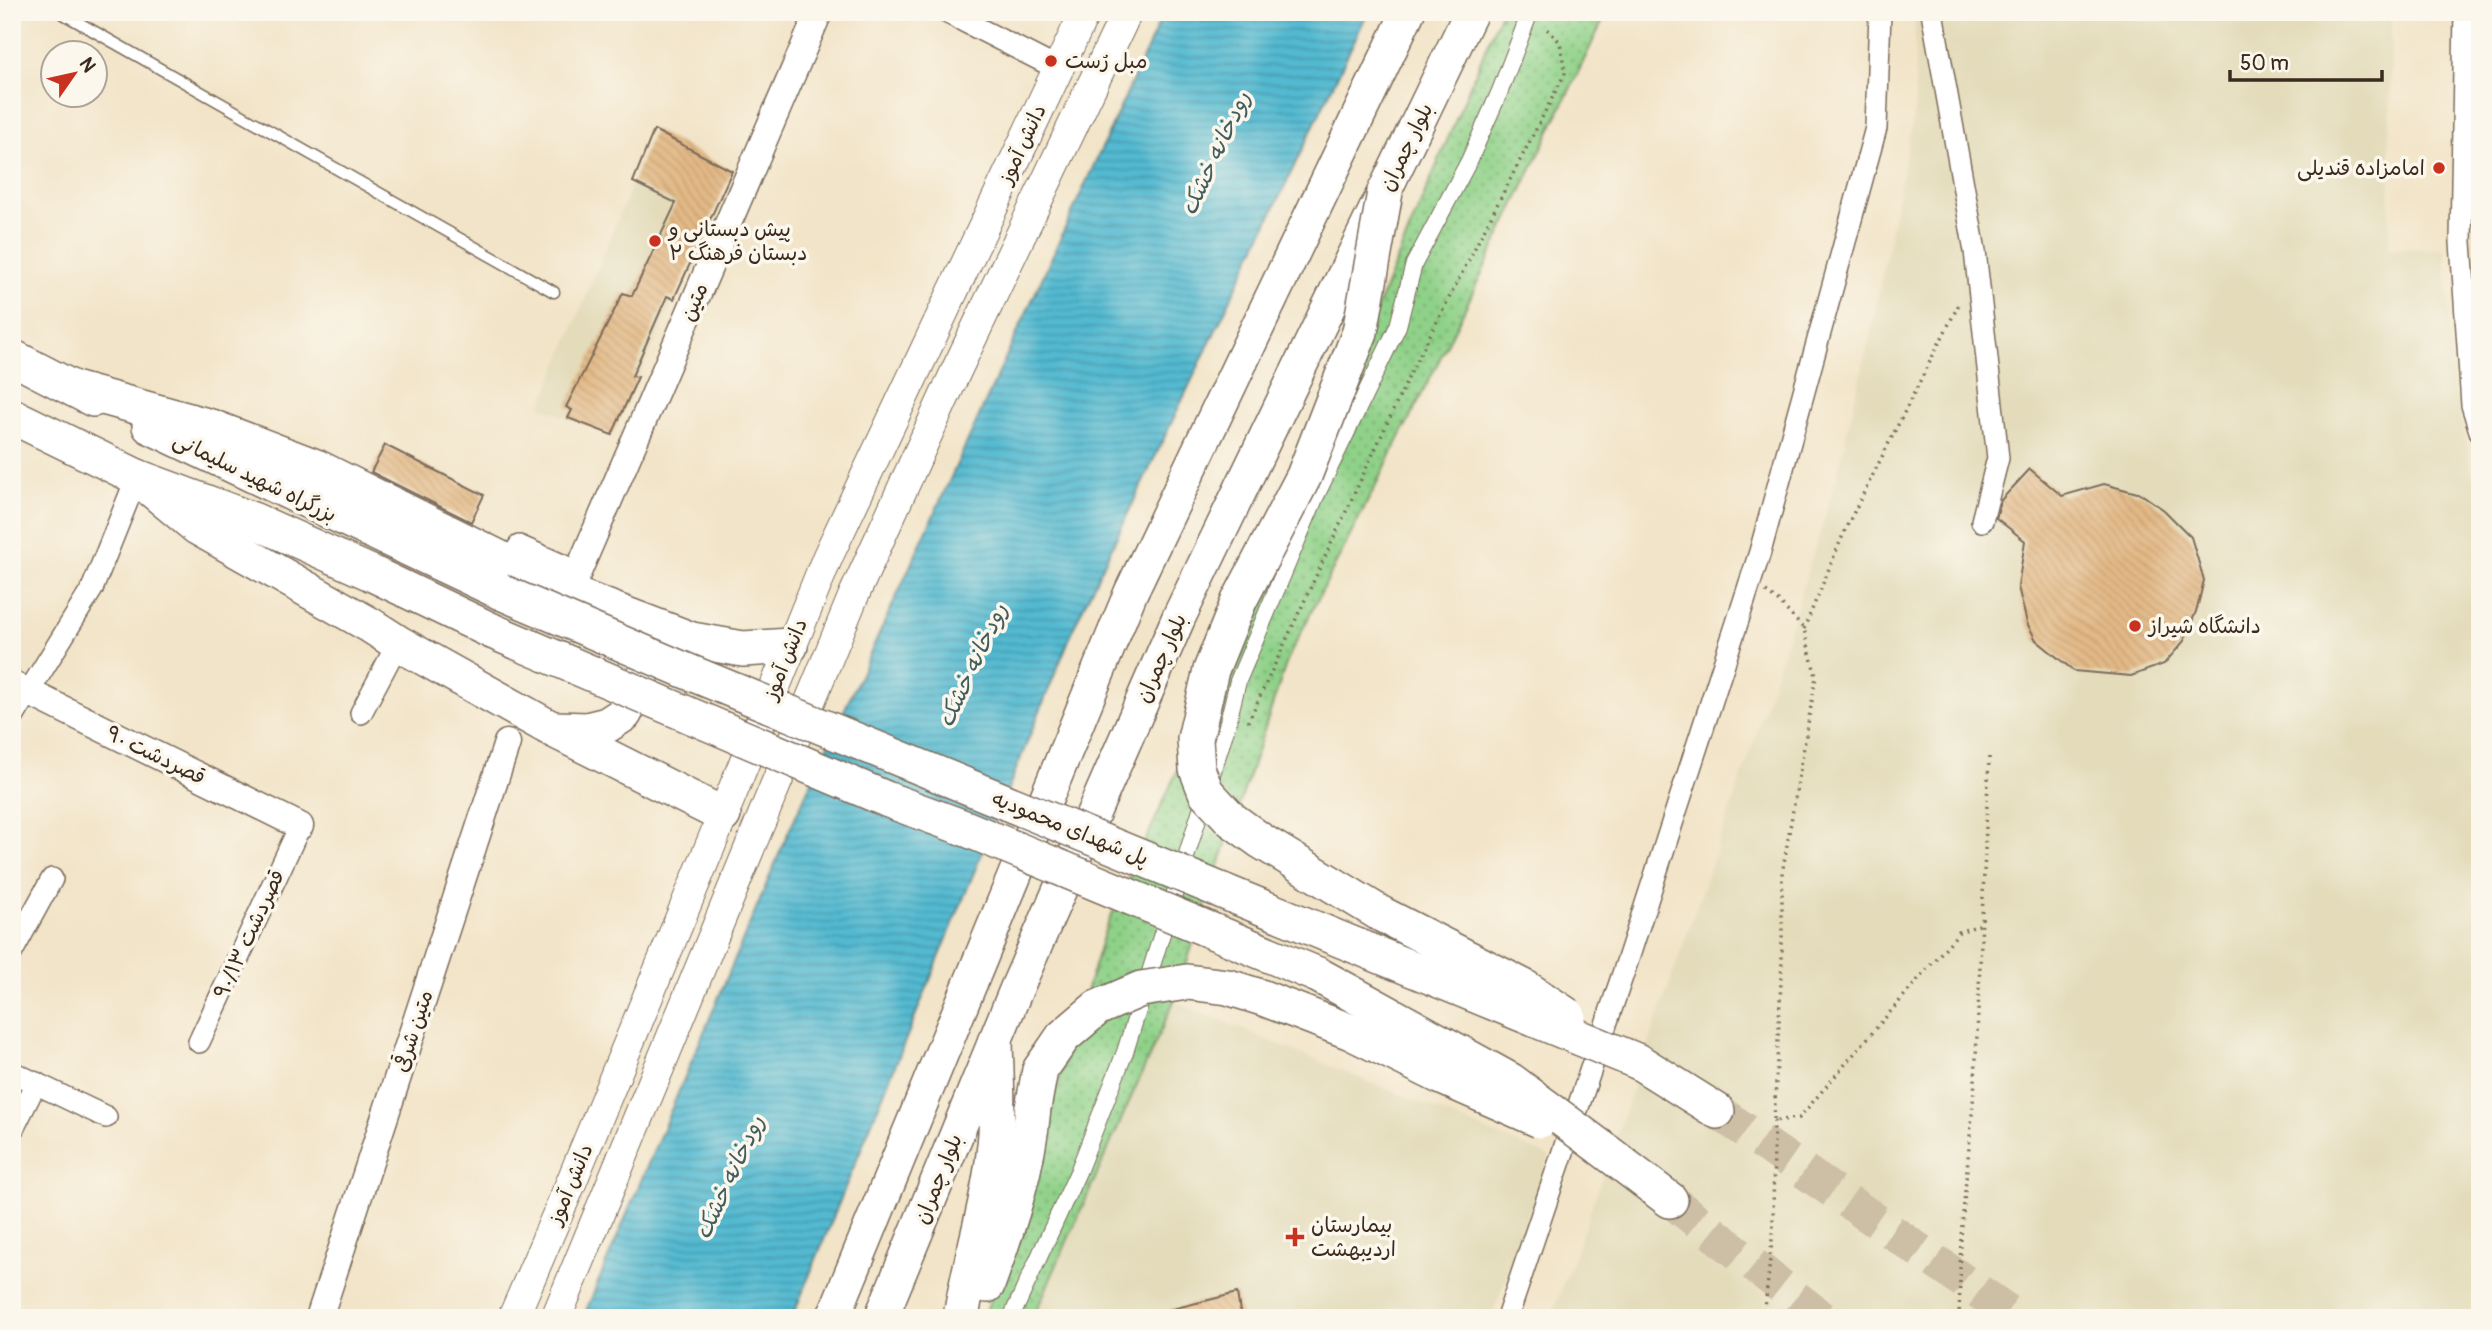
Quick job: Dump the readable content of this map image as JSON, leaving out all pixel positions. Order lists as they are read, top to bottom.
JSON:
{
  "streets": {
    "highway": ["بزرگراه شهید سلیمانی", "پل شهدای محمودیه"],
    "main road": ["دانش آموز", "بلوار چمران"],
    "street": [
      "متین",
      "۹۰ قصردشت",
      "۹۰/۱۳ قصردشت",
      "متین شرقی"
    ]
  },
  "crossings": [
    ["بزرگراه شهید سلیمانی", "پل شهدای محمودیه"],
    ["۹۰ قصردشت", "۹۰/۱۳ قصردشت"]
  ],
  "water": ["رودخانه خشک"],
  "places": {
    "other": [
      "مبل رُست",
      "امامزاده قندیلی",
      "پیش دبستانی و دبستان فرهنگ ۲",
      "دانشگاه شیراز"
    ],
    "health": ["بیمارستان اردیبهشت"]
  },
  "scale_bar": "50 m",
  "north": "top right"
}
